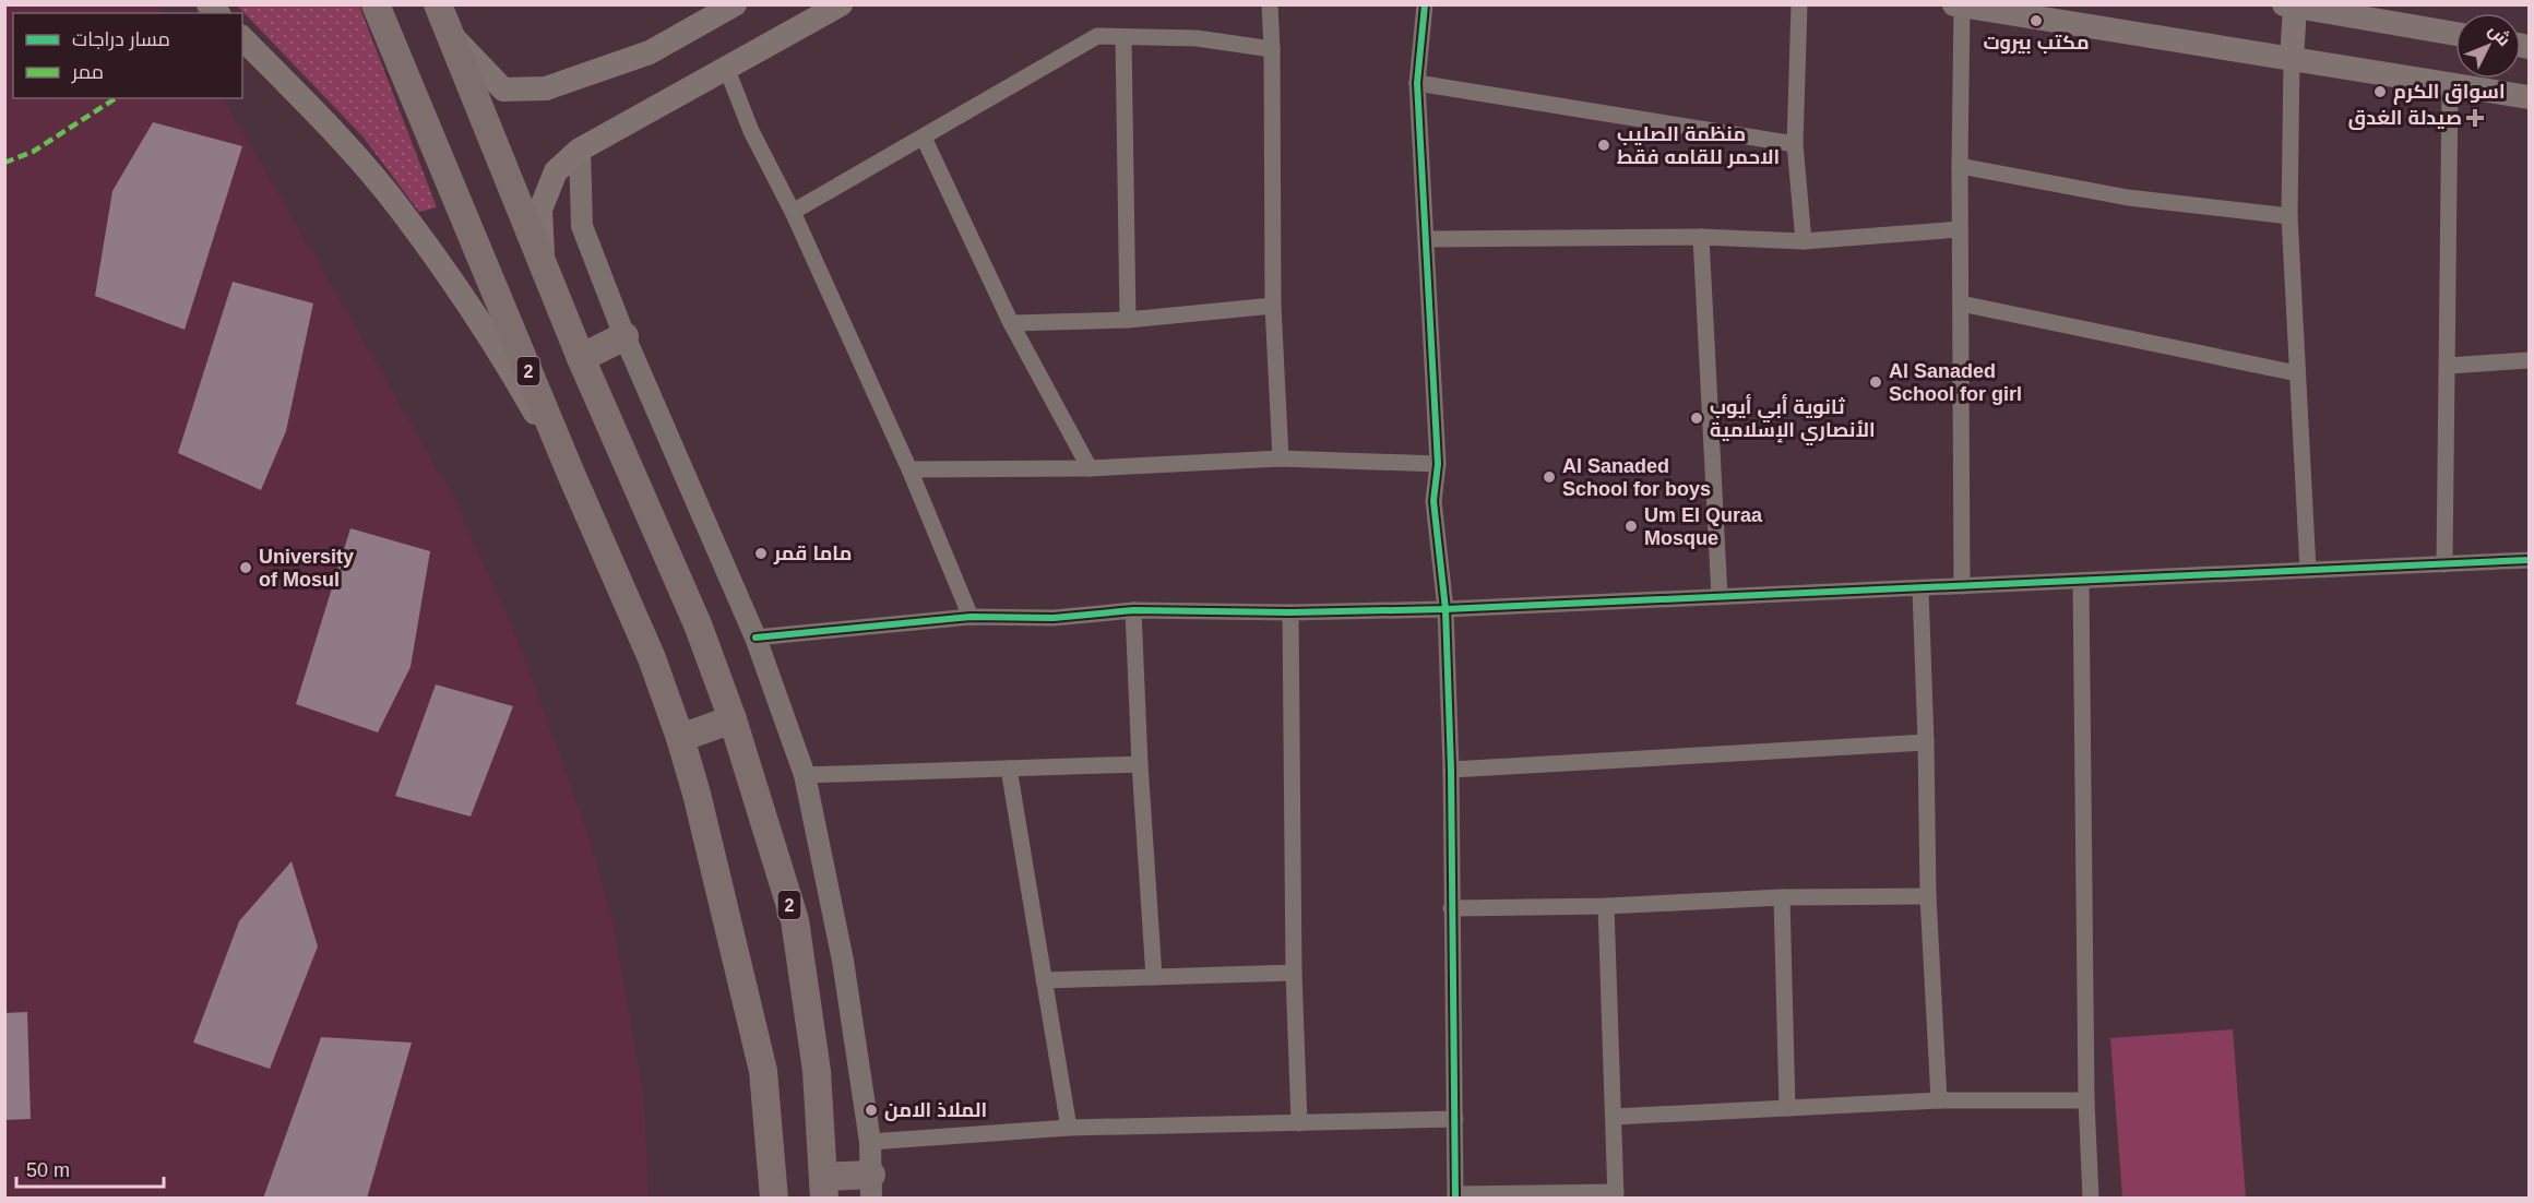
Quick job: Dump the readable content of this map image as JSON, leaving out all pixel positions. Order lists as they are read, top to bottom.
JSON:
{
  "streets": {
    "highway": ["2"]
  },
  "places": {
    "other": [
      "مكتب بيروت",
      "اسواق الكرم",
      "منظمة الصليب الاحمر للقامه فقط",
      "Al Sanaded School for girl",
      "ثانوية أبي أيوب الأنصاري الإسلامية",
      "Al Sanaded School for boys",
      "Um El Quraa Mosque",
      "ماما قمر",
      "University of Mosul",
      "الملاذ الامن"
    ],
    "health": ["صيدلة الغدق"]
  },
  "legend": ["مسار دراجات", "ممر"],
  "scale_bar": "50 m",
  "north": "top right"
}
